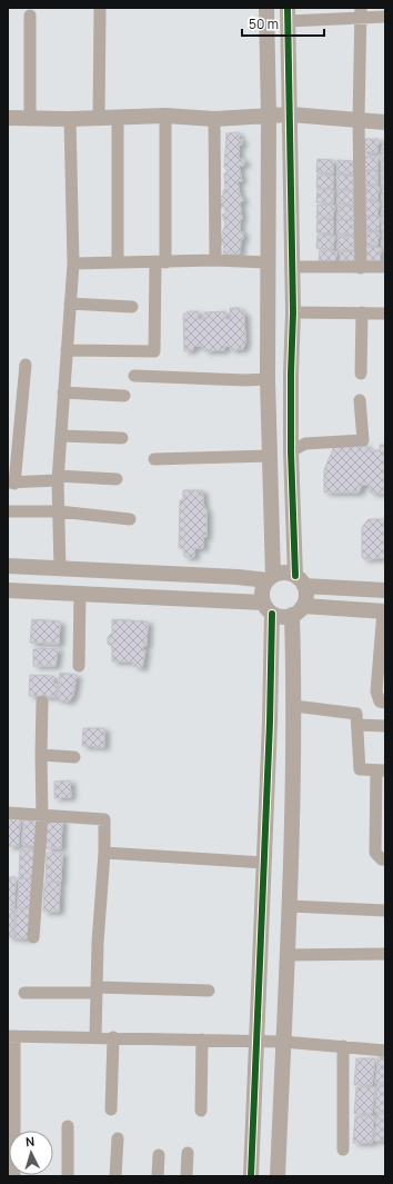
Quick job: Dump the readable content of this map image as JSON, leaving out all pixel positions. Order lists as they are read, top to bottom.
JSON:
{
  "scale_bar": "50 m",
  "north": "top"
}
